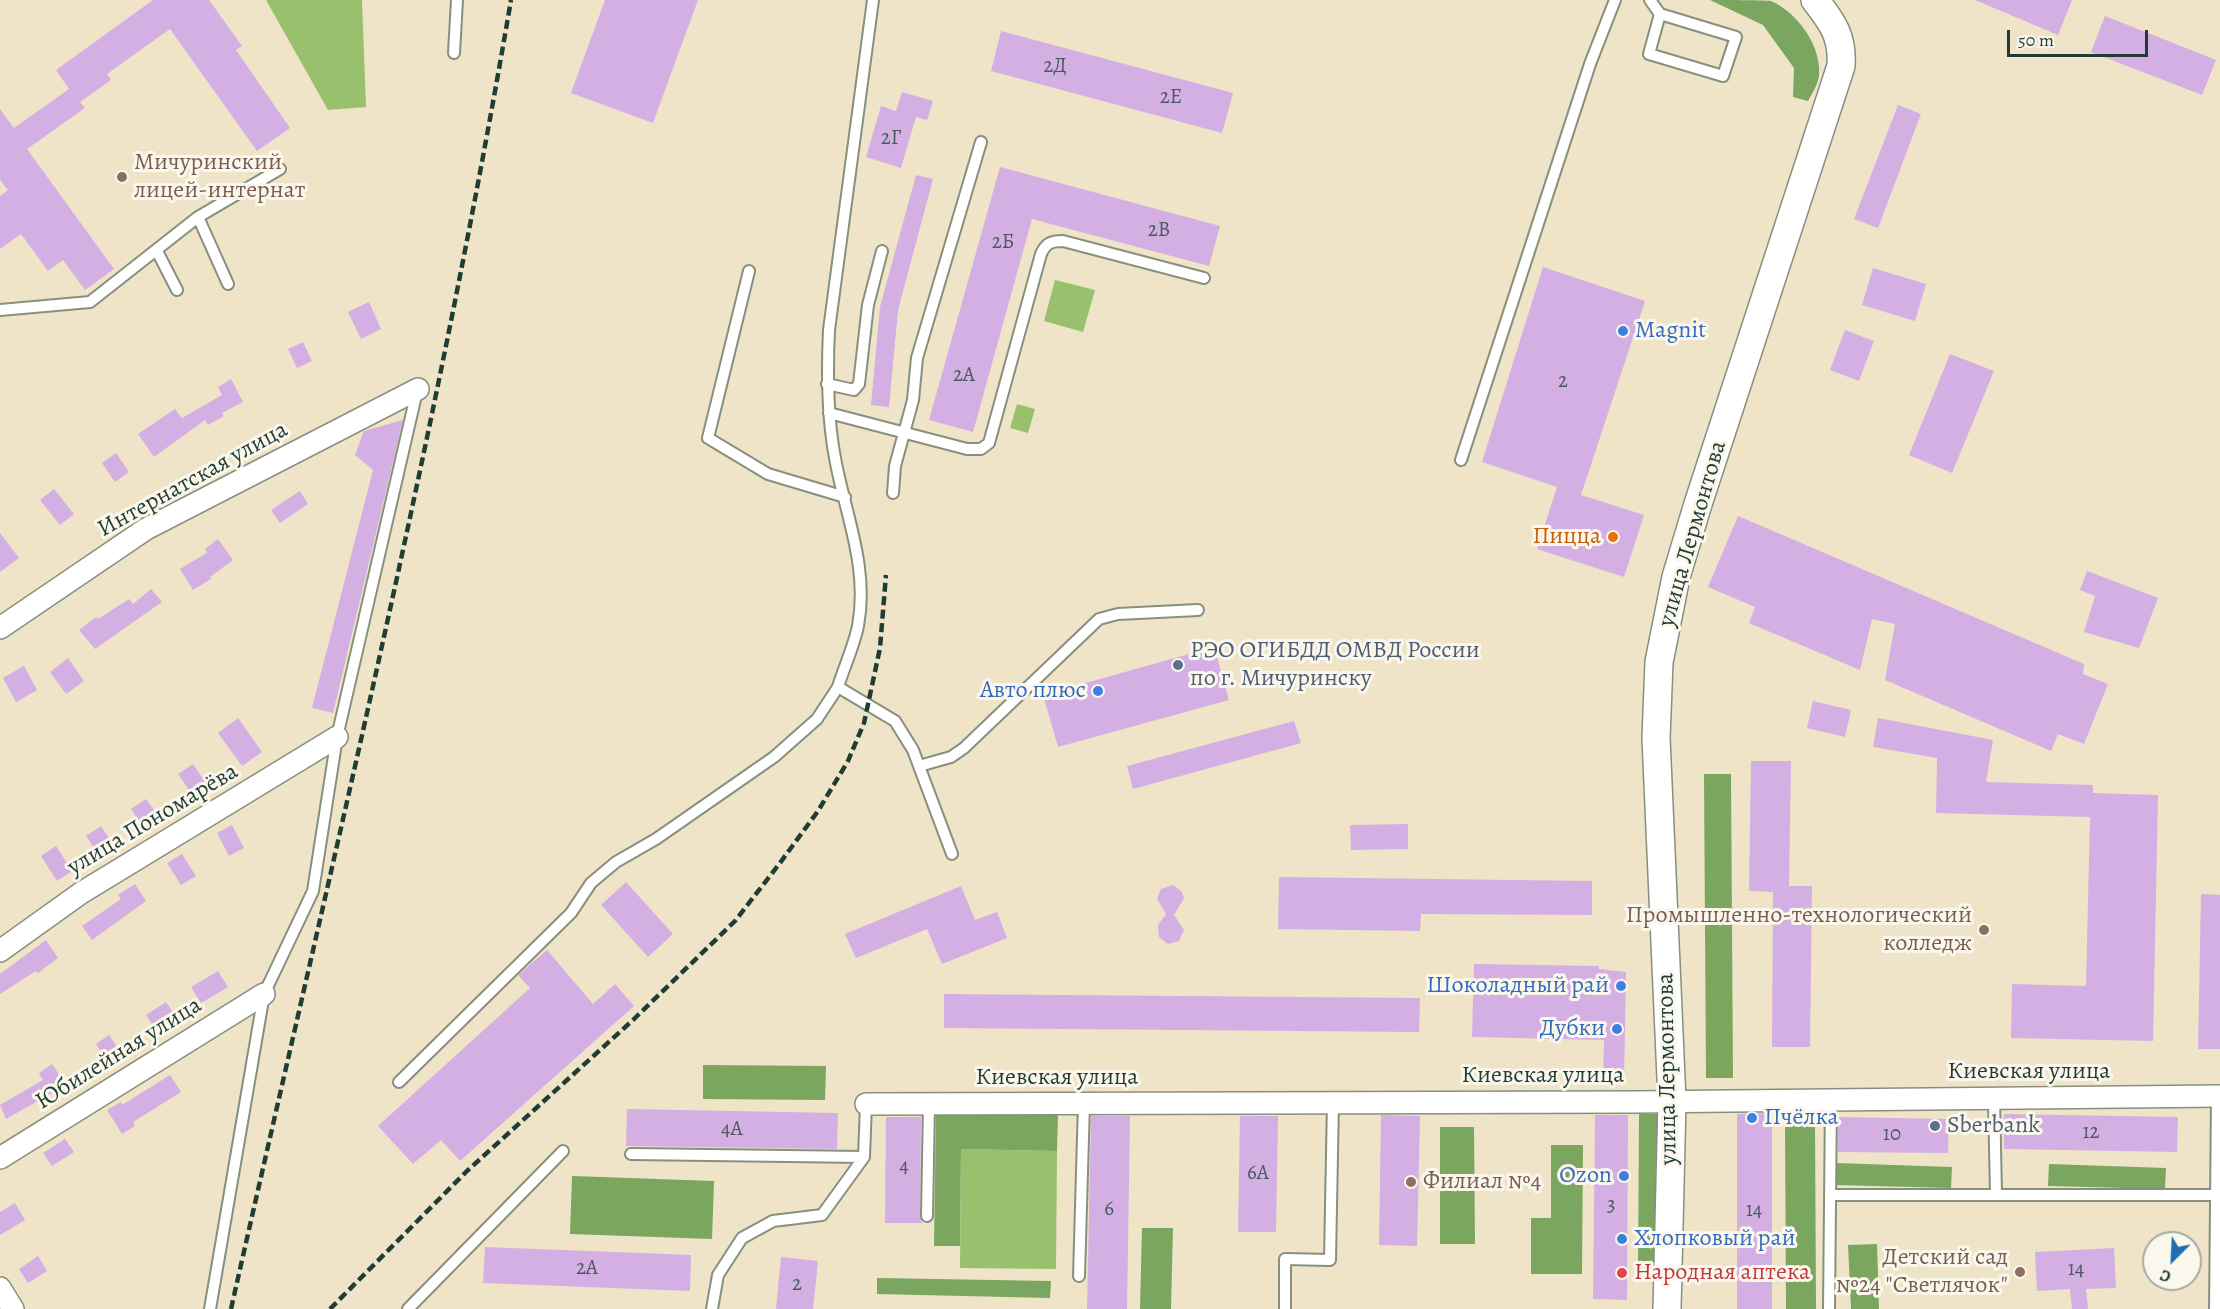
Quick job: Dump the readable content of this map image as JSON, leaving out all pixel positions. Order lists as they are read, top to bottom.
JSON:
{
  "streets": {
    "street": [
      "Интернатская улица",
      "улица Лермонтова",
      "улица Пономарёва",
      "Юбилейная улица",
      "Киевская улица"
    ]
  },
  "crossings": [
    ["улица Лермонтова", "Киевская улица"]
  ],
  "places": [
    "Мичуринский лицей-интернат",
    "Magnit",
    "Пицца",
    "РЭО ОГИБДД ОМВД России по г. Мичуринску",
    "Авто плюс",
    "Промышленно-технологический колледж",
    "Шоколадный рай",
    "Дубки",
    "Пчёлка",
    "Sberbank",
    "Ozon",
    "Филиал №4",
    "Хлопковый рай",
    "Детский сад №24 \"Светлячок\"",
    "Народная аптека"
  ],
  "house_numbers": [
    "2Д",
    "2Е",
    "2Г",
    "2В",
    "2Б",
    "2А",
    "2",
    "4А",
    "12",
    "10",
    "4",
    "6А",
    "3",
    "6",
    "14",
    "2А",
    "14",
    "2"
  ],
  "scale_bar": "50 m",
  "north": "bottom left"
}
